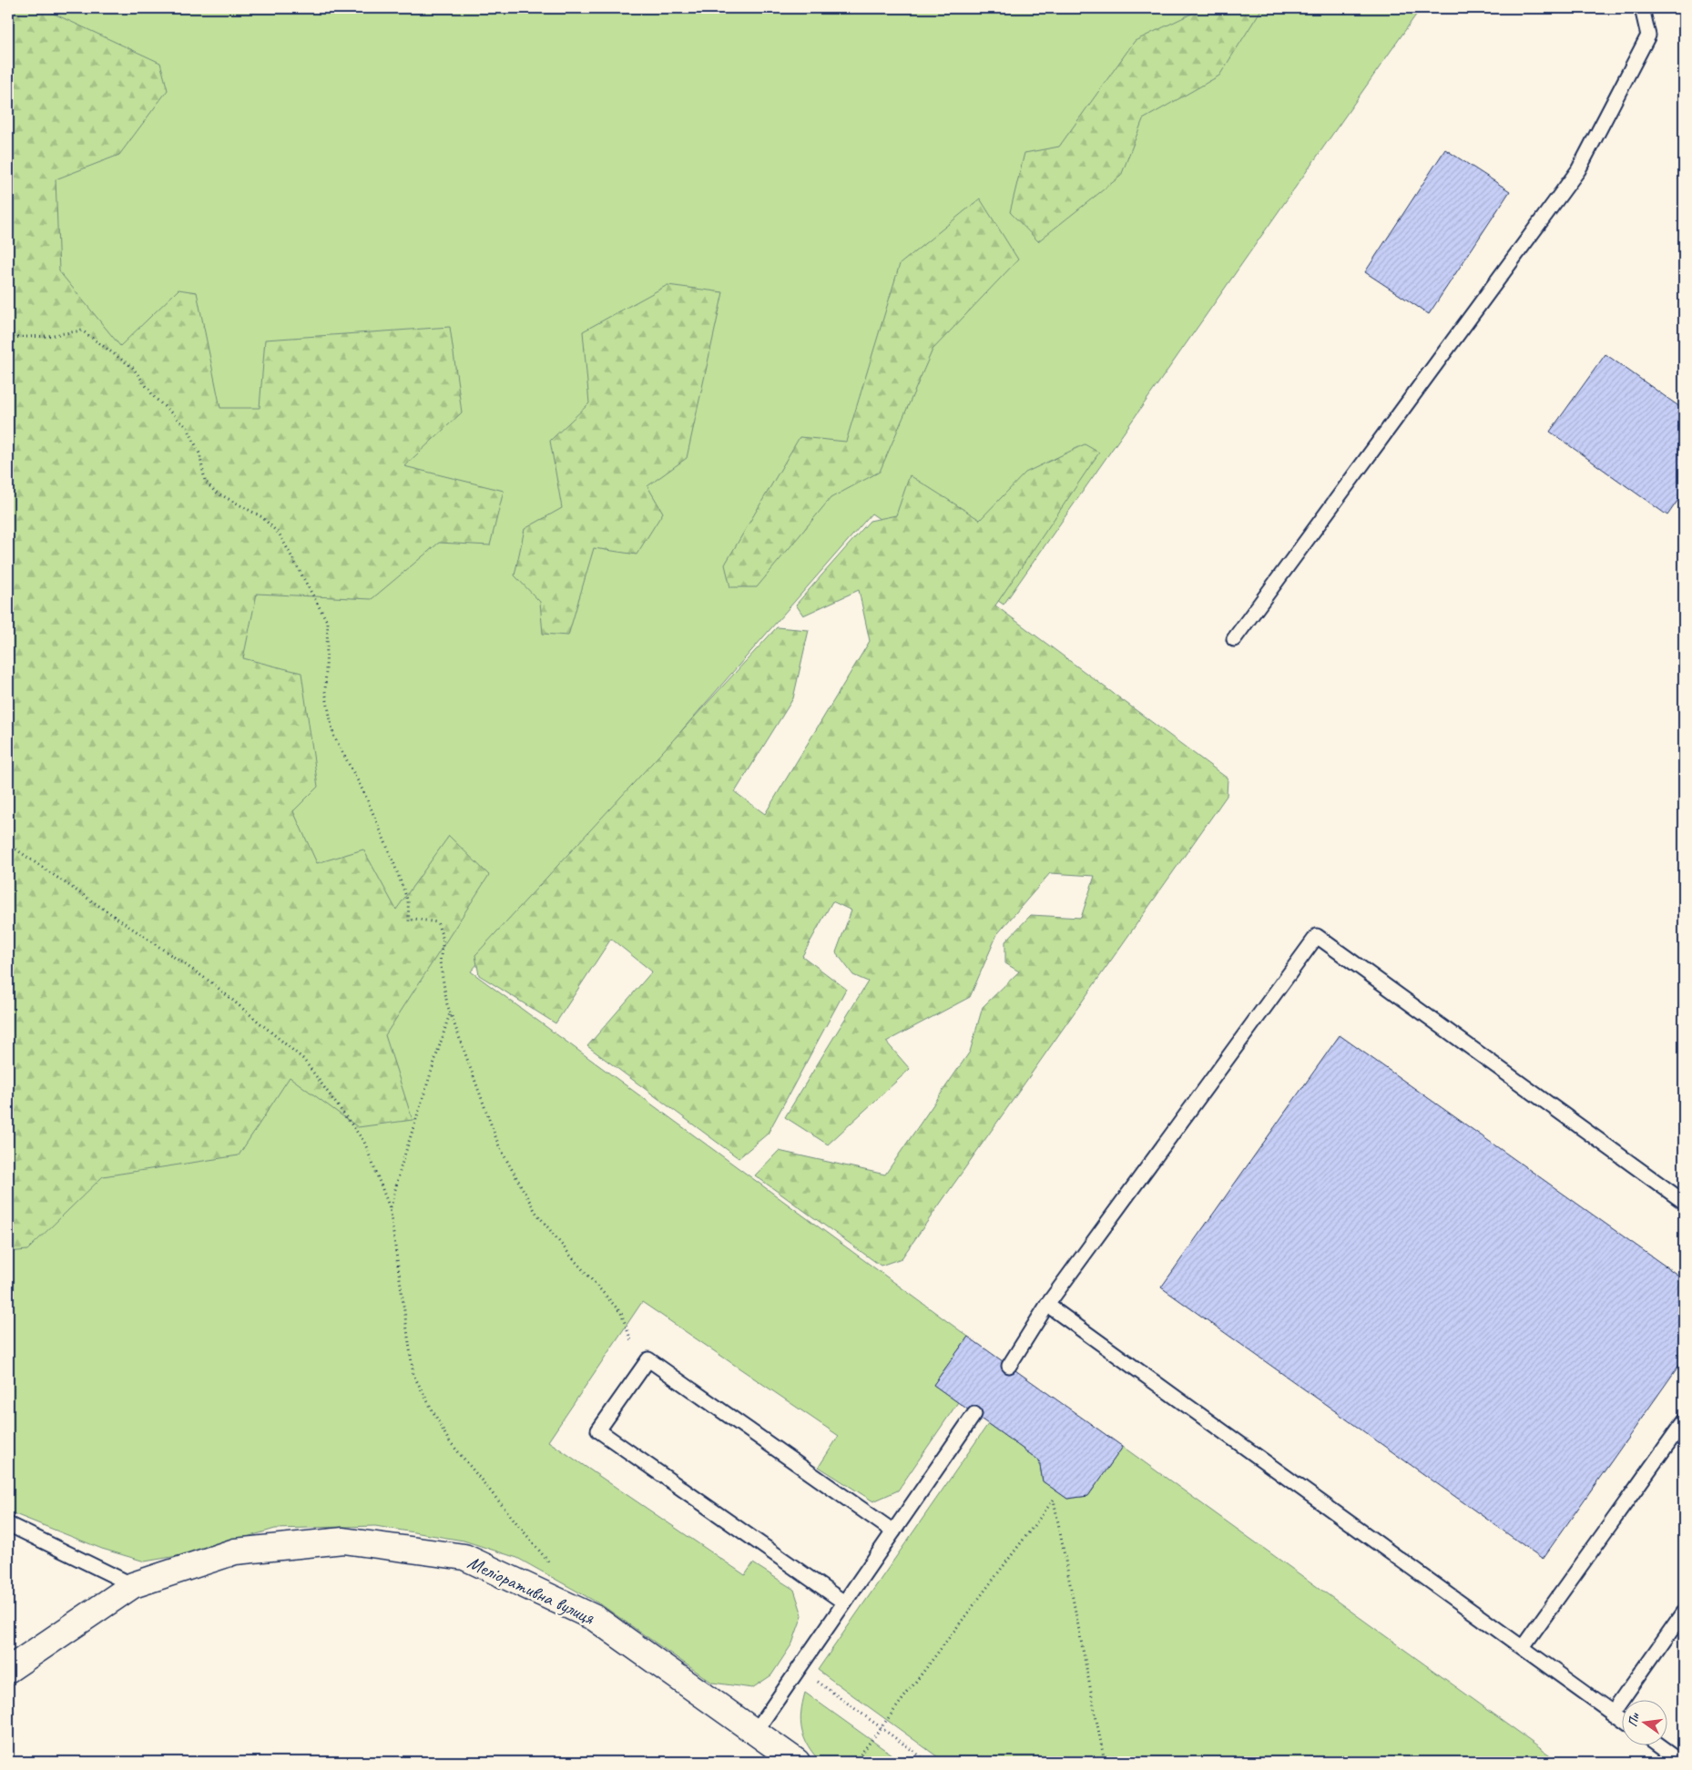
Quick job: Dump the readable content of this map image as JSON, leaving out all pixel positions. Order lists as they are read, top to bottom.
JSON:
{
  "streets": {
    "street": ["Меліоративна вулиця"]
  },
  "north": "left"
}
